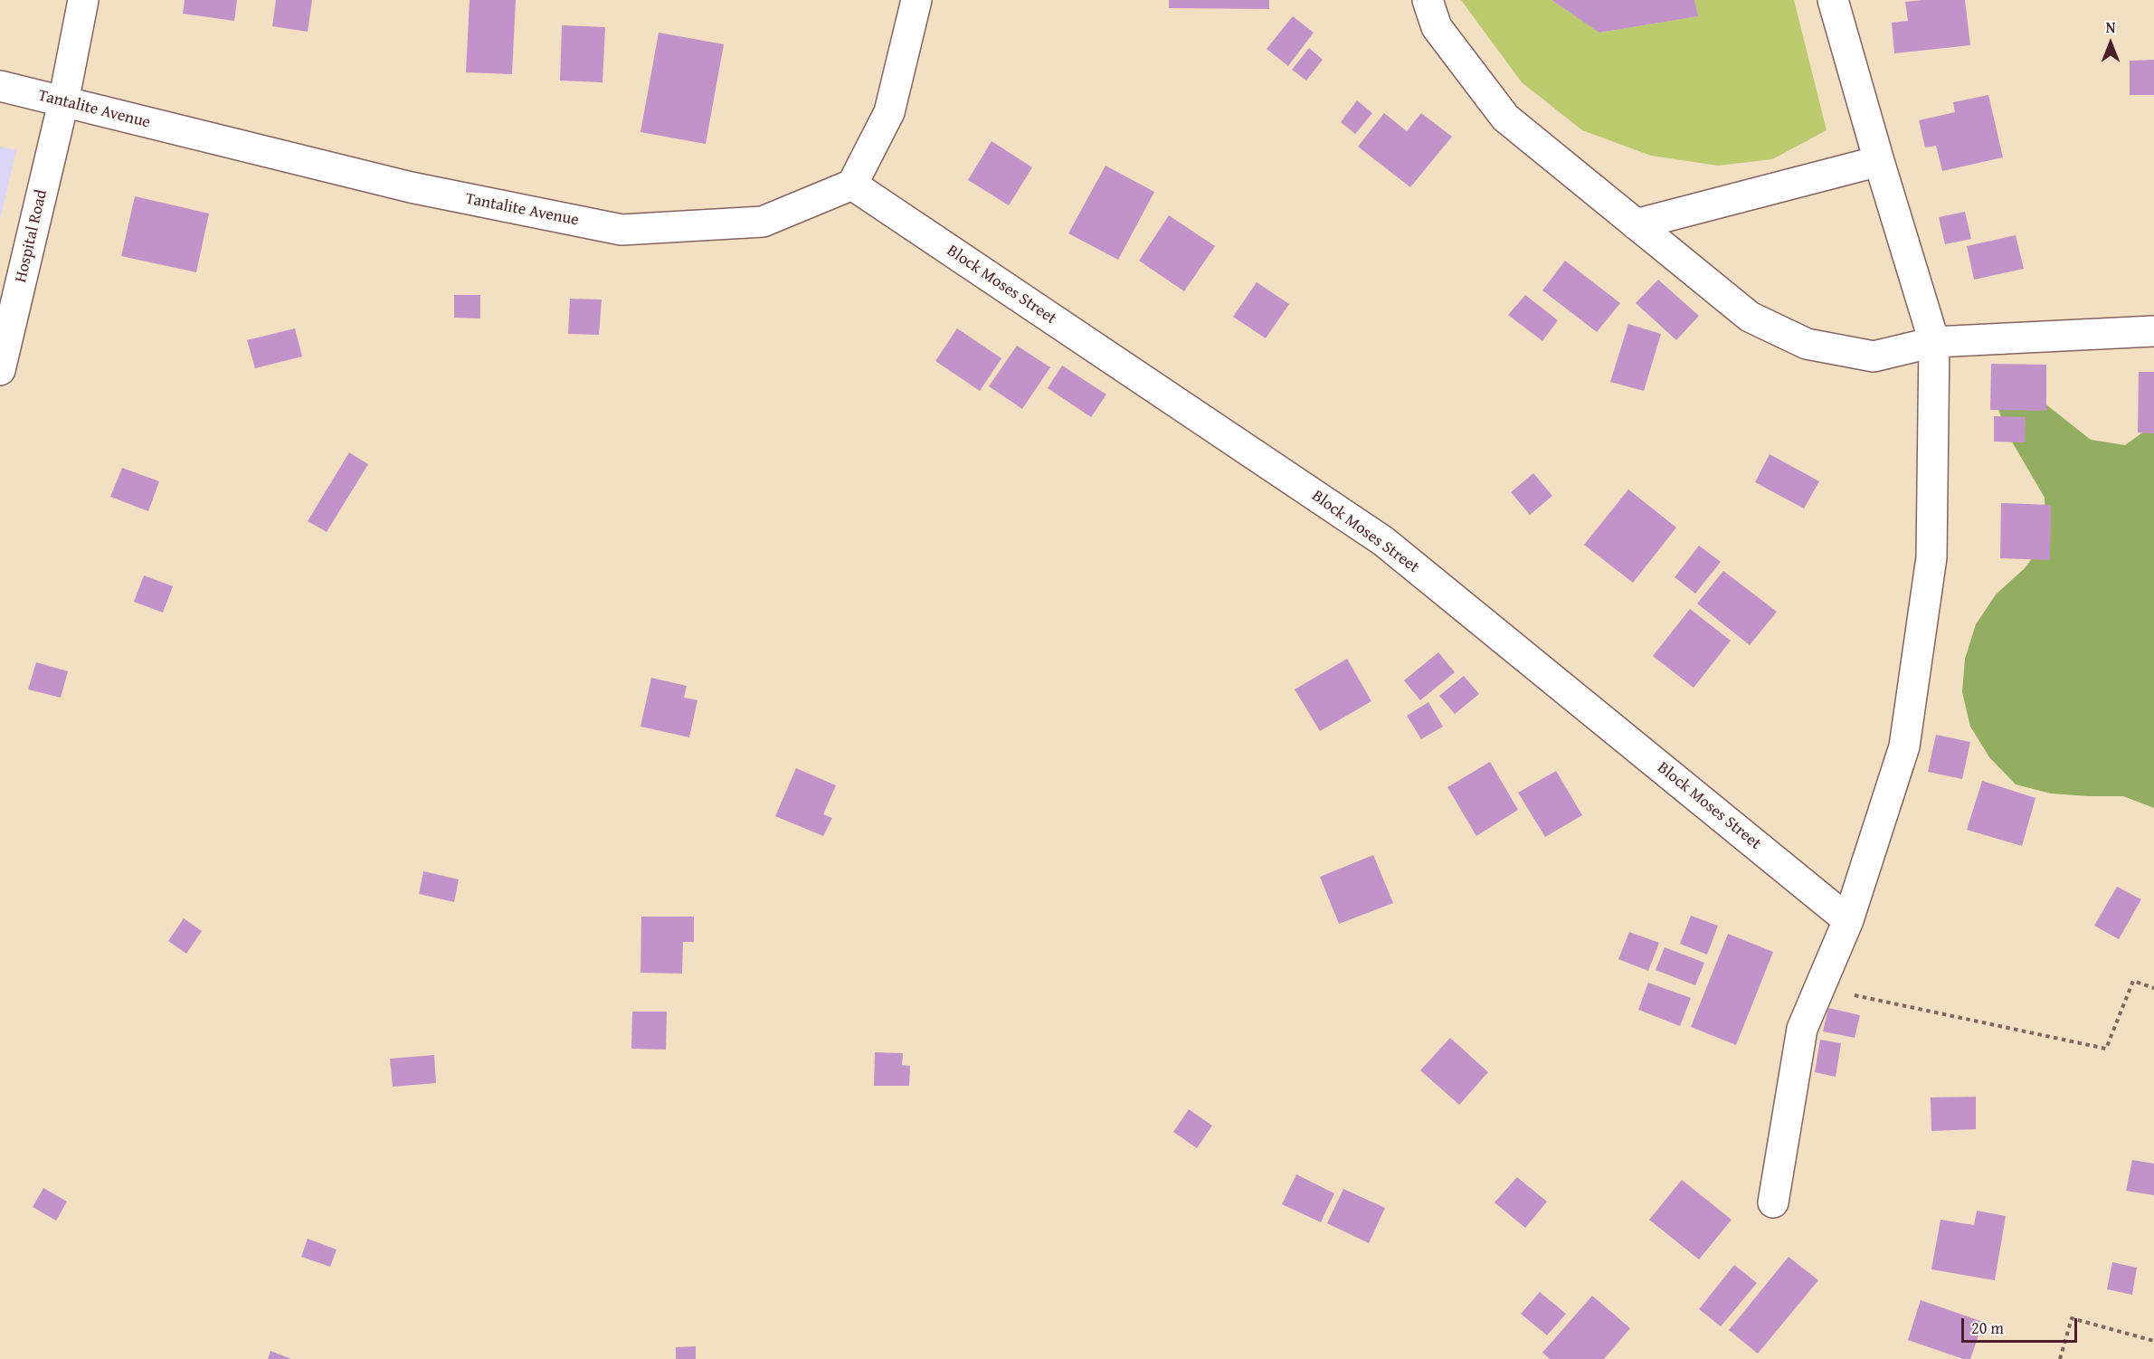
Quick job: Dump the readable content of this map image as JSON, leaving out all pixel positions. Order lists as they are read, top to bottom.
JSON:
{
  "streets": {
    "street": ["Tantalite Avenue", "Hospital Road", "Block Moses Street"]
  },
  "crossings": [
    ["Tantalite Avenue", "Hospital Road"],
    ["Tantalite Avenue", "Block Moses Street"]
  ],
  "scale_bar": "20 m",
  "north": "top"
}
